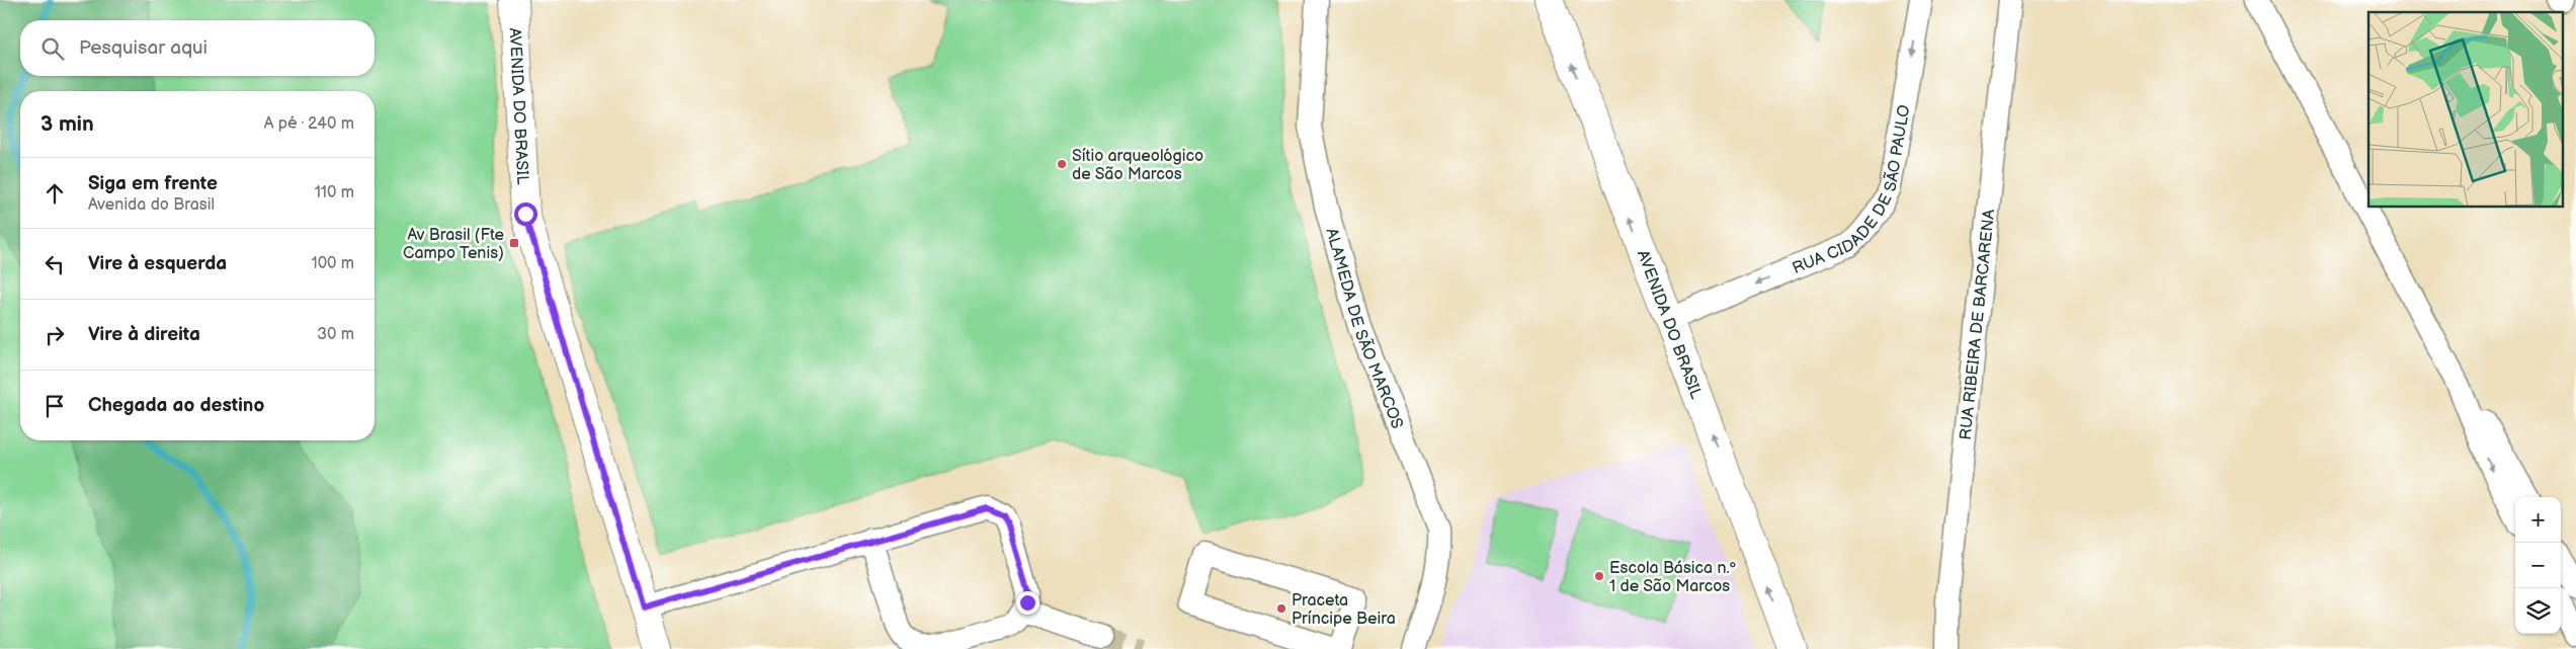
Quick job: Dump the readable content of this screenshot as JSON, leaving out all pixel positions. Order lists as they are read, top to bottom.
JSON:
{
  "streets": {
    "street": [
      "AVENIDA DO BRASIL",
      "RUA CIDADE DE SÃO PAULO",
      "RUA RIBEIRA DE BARCARENA",
      "ALAMEDA DE SÃO MARCOS"
    ]
  },
  "crossings": [
    ["AVENIDA DO BRASIL", "RUA CIDADE DE SÃO PAULO"]
  ],
  "one_way": ["AVENIDA DO BRASIL", "RUA CIDADE DE SÃO PAULO"],
  "places": {
    "other": ["Sítio arqueológico de São Marcos", "Escola Básica n.º 1 de São Marcos", "Praceta Príncipe Beira"],
    "transit": ["Av Brasil (Fte Campo Tenis)"]
  },
  "page": {
    "search": "Pesquisar aqui",
    "heading": ["3 min", "A pé · 240 m"],
    "list": [
      ["Siga em frente", "Avenida do Brasil", "110 m"],
      ["Vire à esquerda", "100 m"],
      ["Vire à direita", "30 m"],
      "Chegada ao destino"
    ],
    "map_buttons": ["+", "−"]
  }
}
